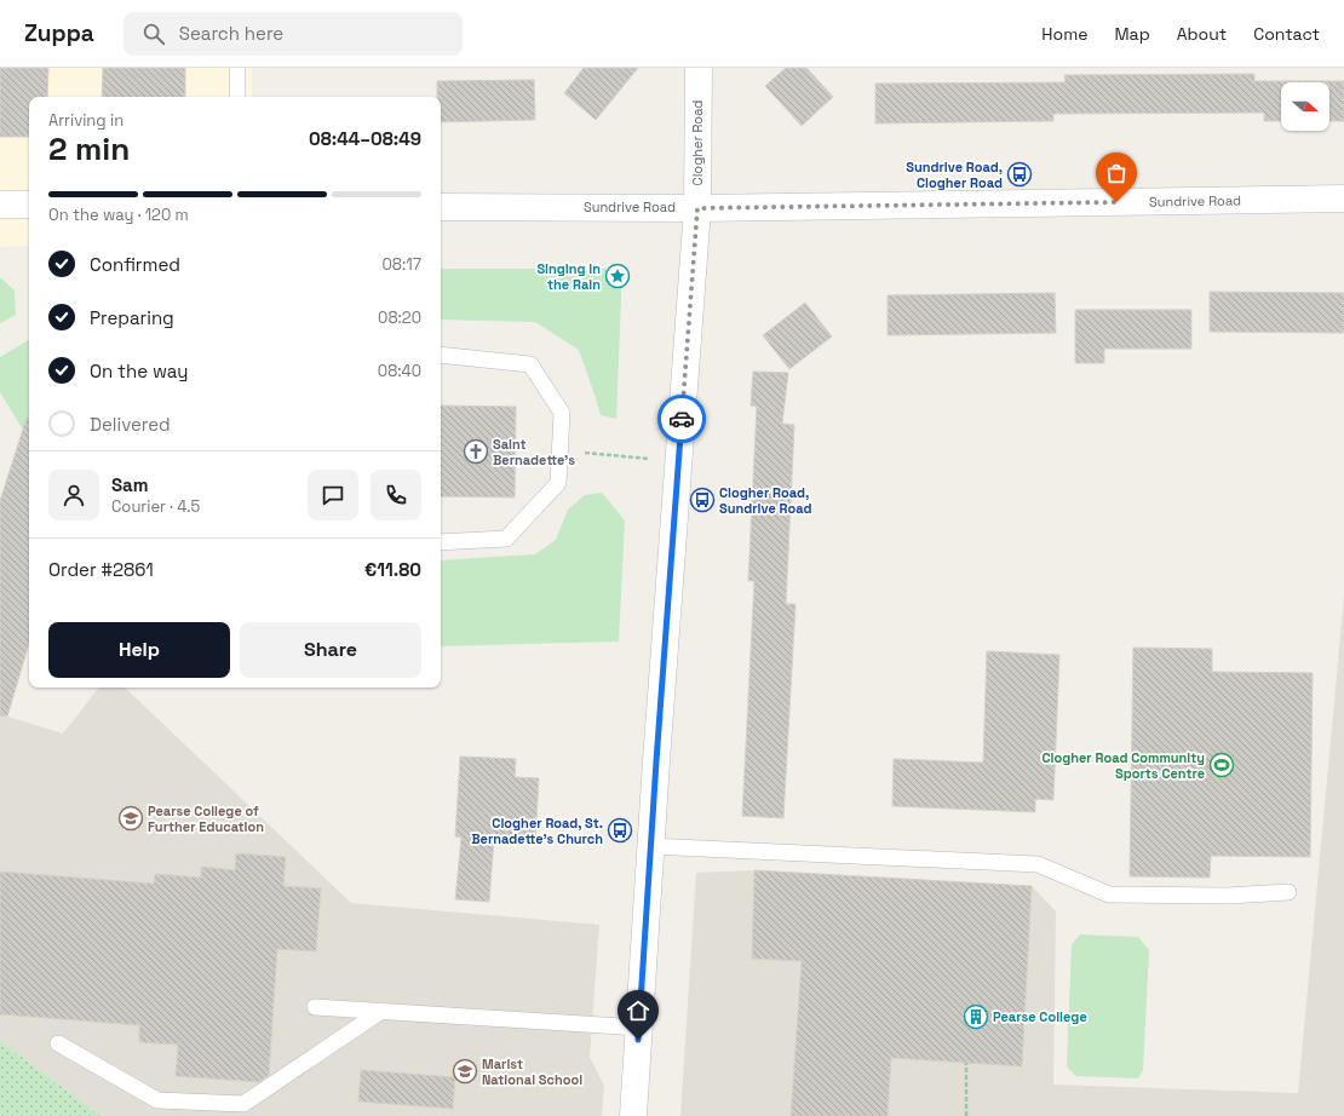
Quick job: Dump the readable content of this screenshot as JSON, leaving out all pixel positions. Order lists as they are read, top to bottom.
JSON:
{
  "streets": {
    "street": ["Clogher Road", "Sundrive Road"]
  },
  "crossings": [
    ["Clogher Road", "Sundrive Road"]
  ],
  "places": {
    "bus stop": ["Sundrive Road, Clogher Road", "Clogher Road, Sundrive Road", "Clogher Road, St. Bernadette's Church"],
    "place": ["Singing in the Rain"],
    "church": ["Saint Bernadette's"],
    "sports": ["Clogher Road Community Sports Centre"],
    "school or university": ["Pearse College of Further Education", "Marist National School"],
    "building": ["Pearse College"]
  },
  "north": "right",
  "page": {
    "header": "Zuppa",
    "search": "Search here",
    "nav": [
      "Home",
      "Map",
      "About",
      "Contact"
    ],
    "heading": ["2 min", "Arriving in", "08:44–08:49"],
    "panel": [
      "Sam",
      "Courier · 4.5",
      "Order #2861",
      "€11.80"
    ],
    "bar": "On the way · 120 m",
    "list": [
      ["Confirmed", "08:17"],
      ["Preparing", "08:20"],
      ["On the way", "08:40"],
      "Delivered"
    ],
    "buttons": ["Help", "Share"]
  }
}
